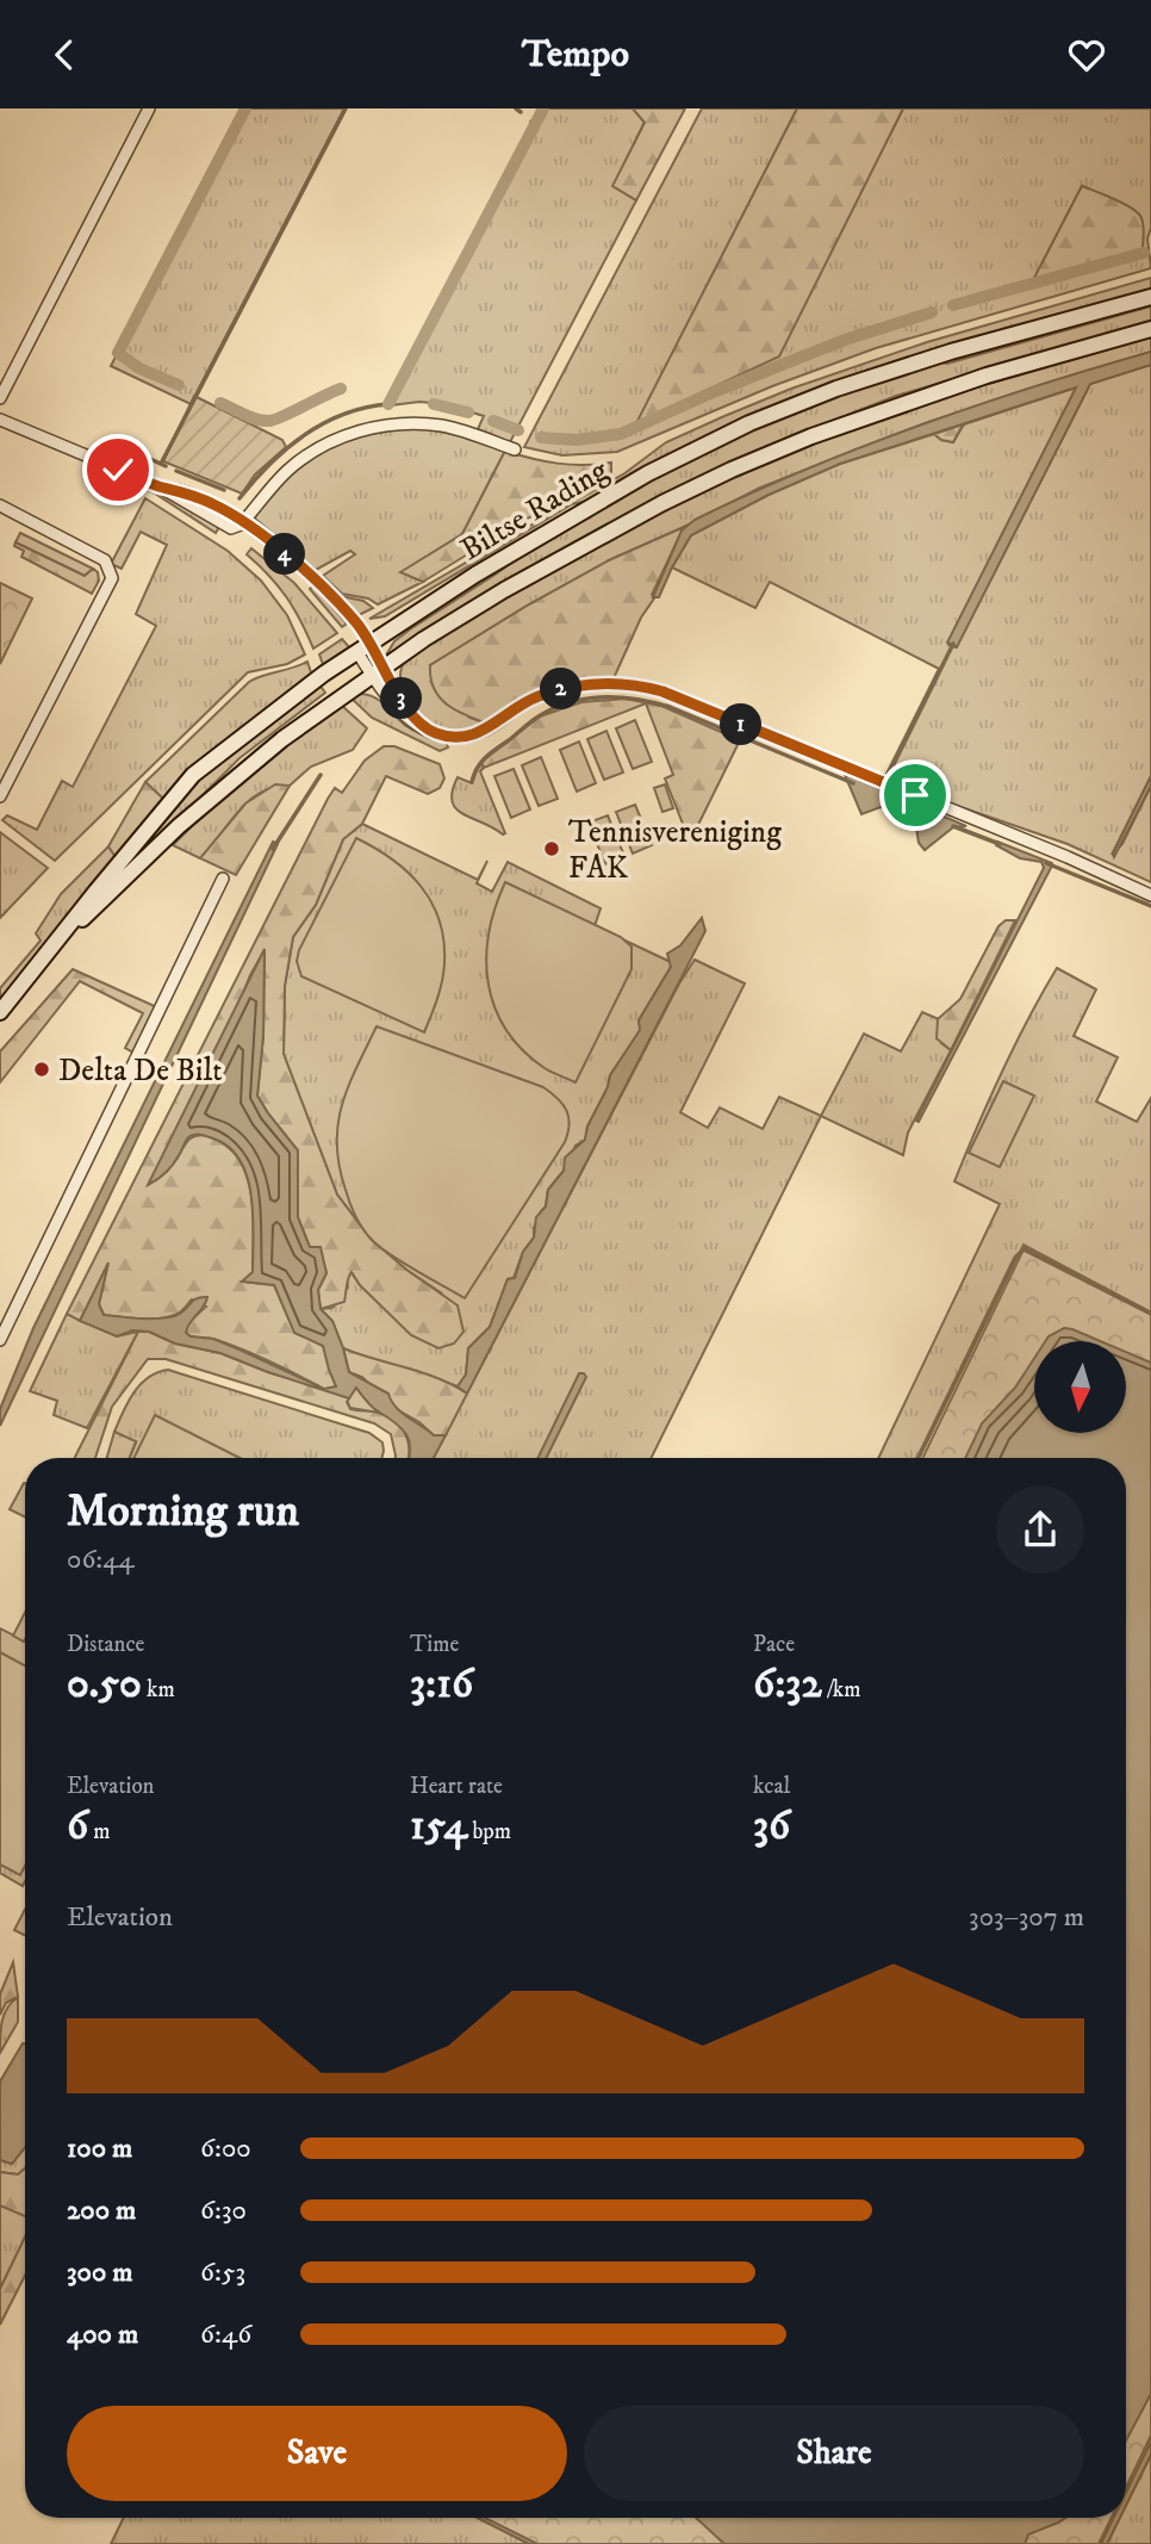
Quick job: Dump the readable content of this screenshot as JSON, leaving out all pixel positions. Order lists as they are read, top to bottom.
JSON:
{
  "streets": {
    "main road": ["Biltse Rading"]
  },
  "places": ["Tennisvereniging FAK", "Delta De Bilt"],
  "north": "bottom",
  "page": {
    "header": "Tempo",
    "pins": [
      "4",
      "2",
      "3",
      "1"
    ],
    "heading": ["Morning run", "06:44"],
    "stats": [
      ["Distance", "0.50 km"],
      ["Time", "3:16"],
      ["Pace", "6:32 /km"],
      ["Elevation", "6 m"],
      ["Heart rate", "154 bpm"],
      ["kcal", "36"]
    ],
    "chart": ["Elevation", "303–307 m"],
    "list": [
      {
        "name": "100 m",
        "note": "6:00"
      },
      {
        "name": "200 m",
        "note": "6:30"
      },
      {
        "name": "300 m",
        "note": "6:53"
      },
      {
        "name": "400 m",
        "note": "6:46"
      }
    ],
    "buttons": ["Save", "Share"]
  }
}
